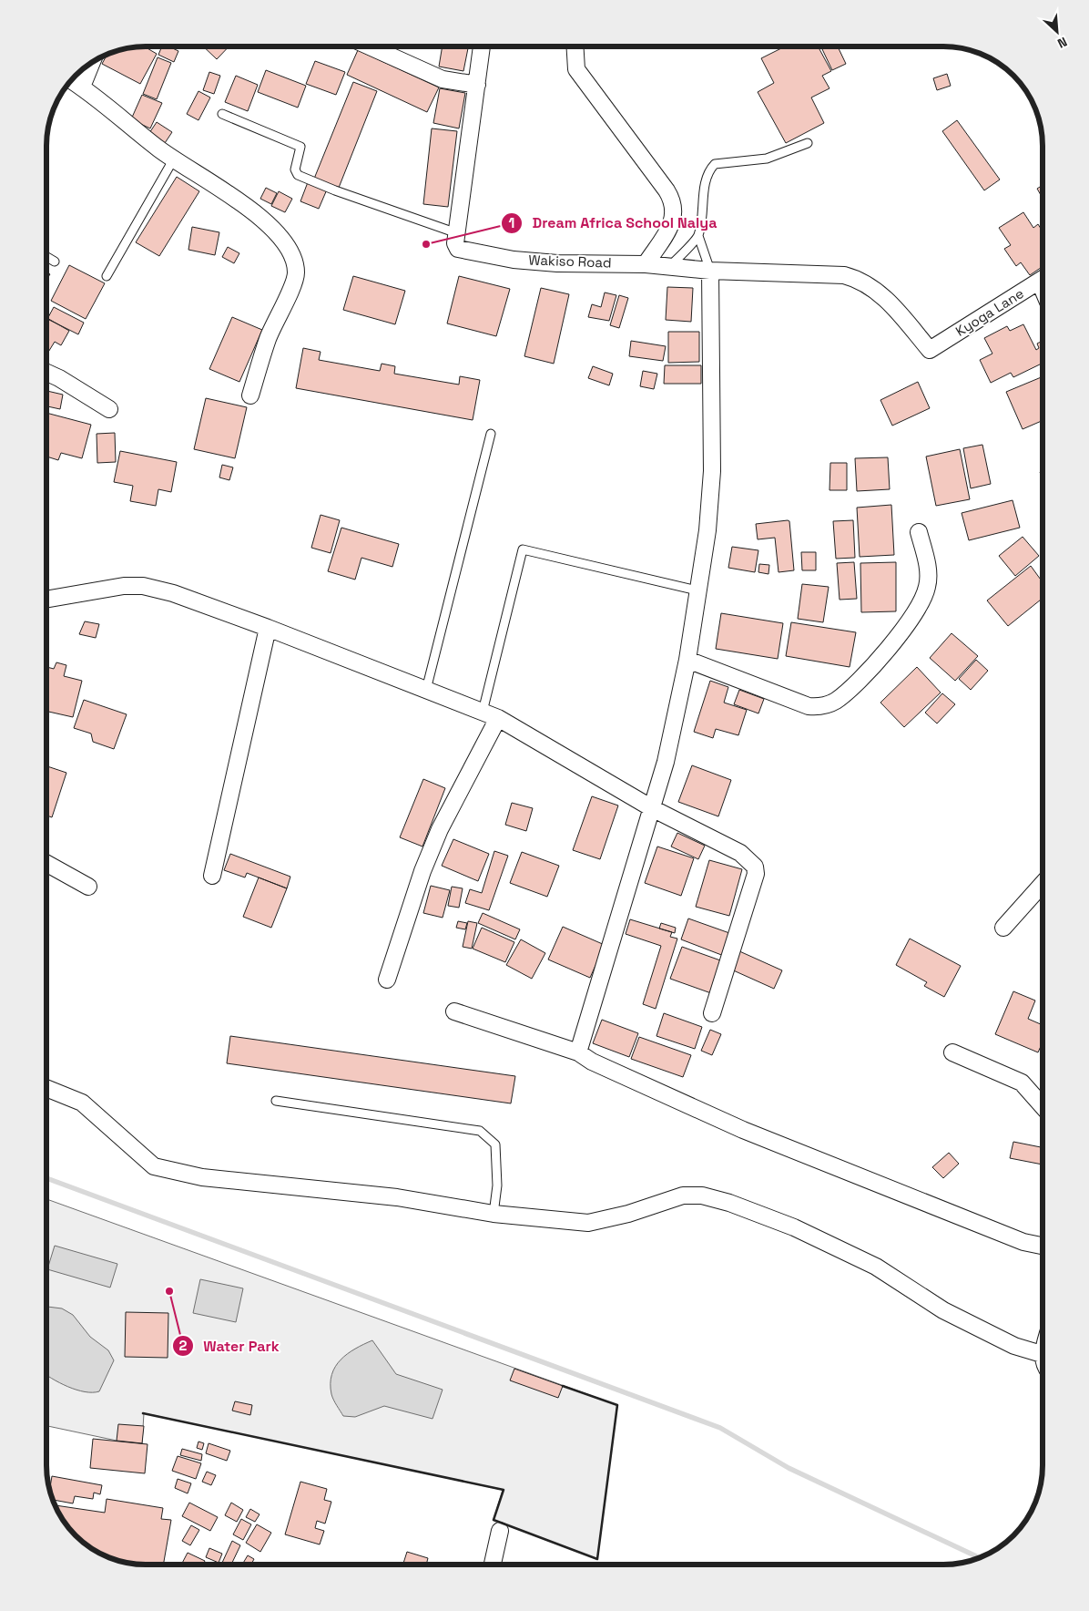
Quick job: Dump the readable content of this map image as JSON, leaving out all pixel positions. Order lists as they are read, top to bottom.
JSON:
{
  "streets": {
    "street": ["Wakiso Road", "Kyoga Lane"]
  },
  "crossings": [
    ["Wakiso Road", "Kyoga Lane"]
  ],
  "places": ["Dream Africa School Nalya", "Water Park"],
  "north": "bottom right"
}
